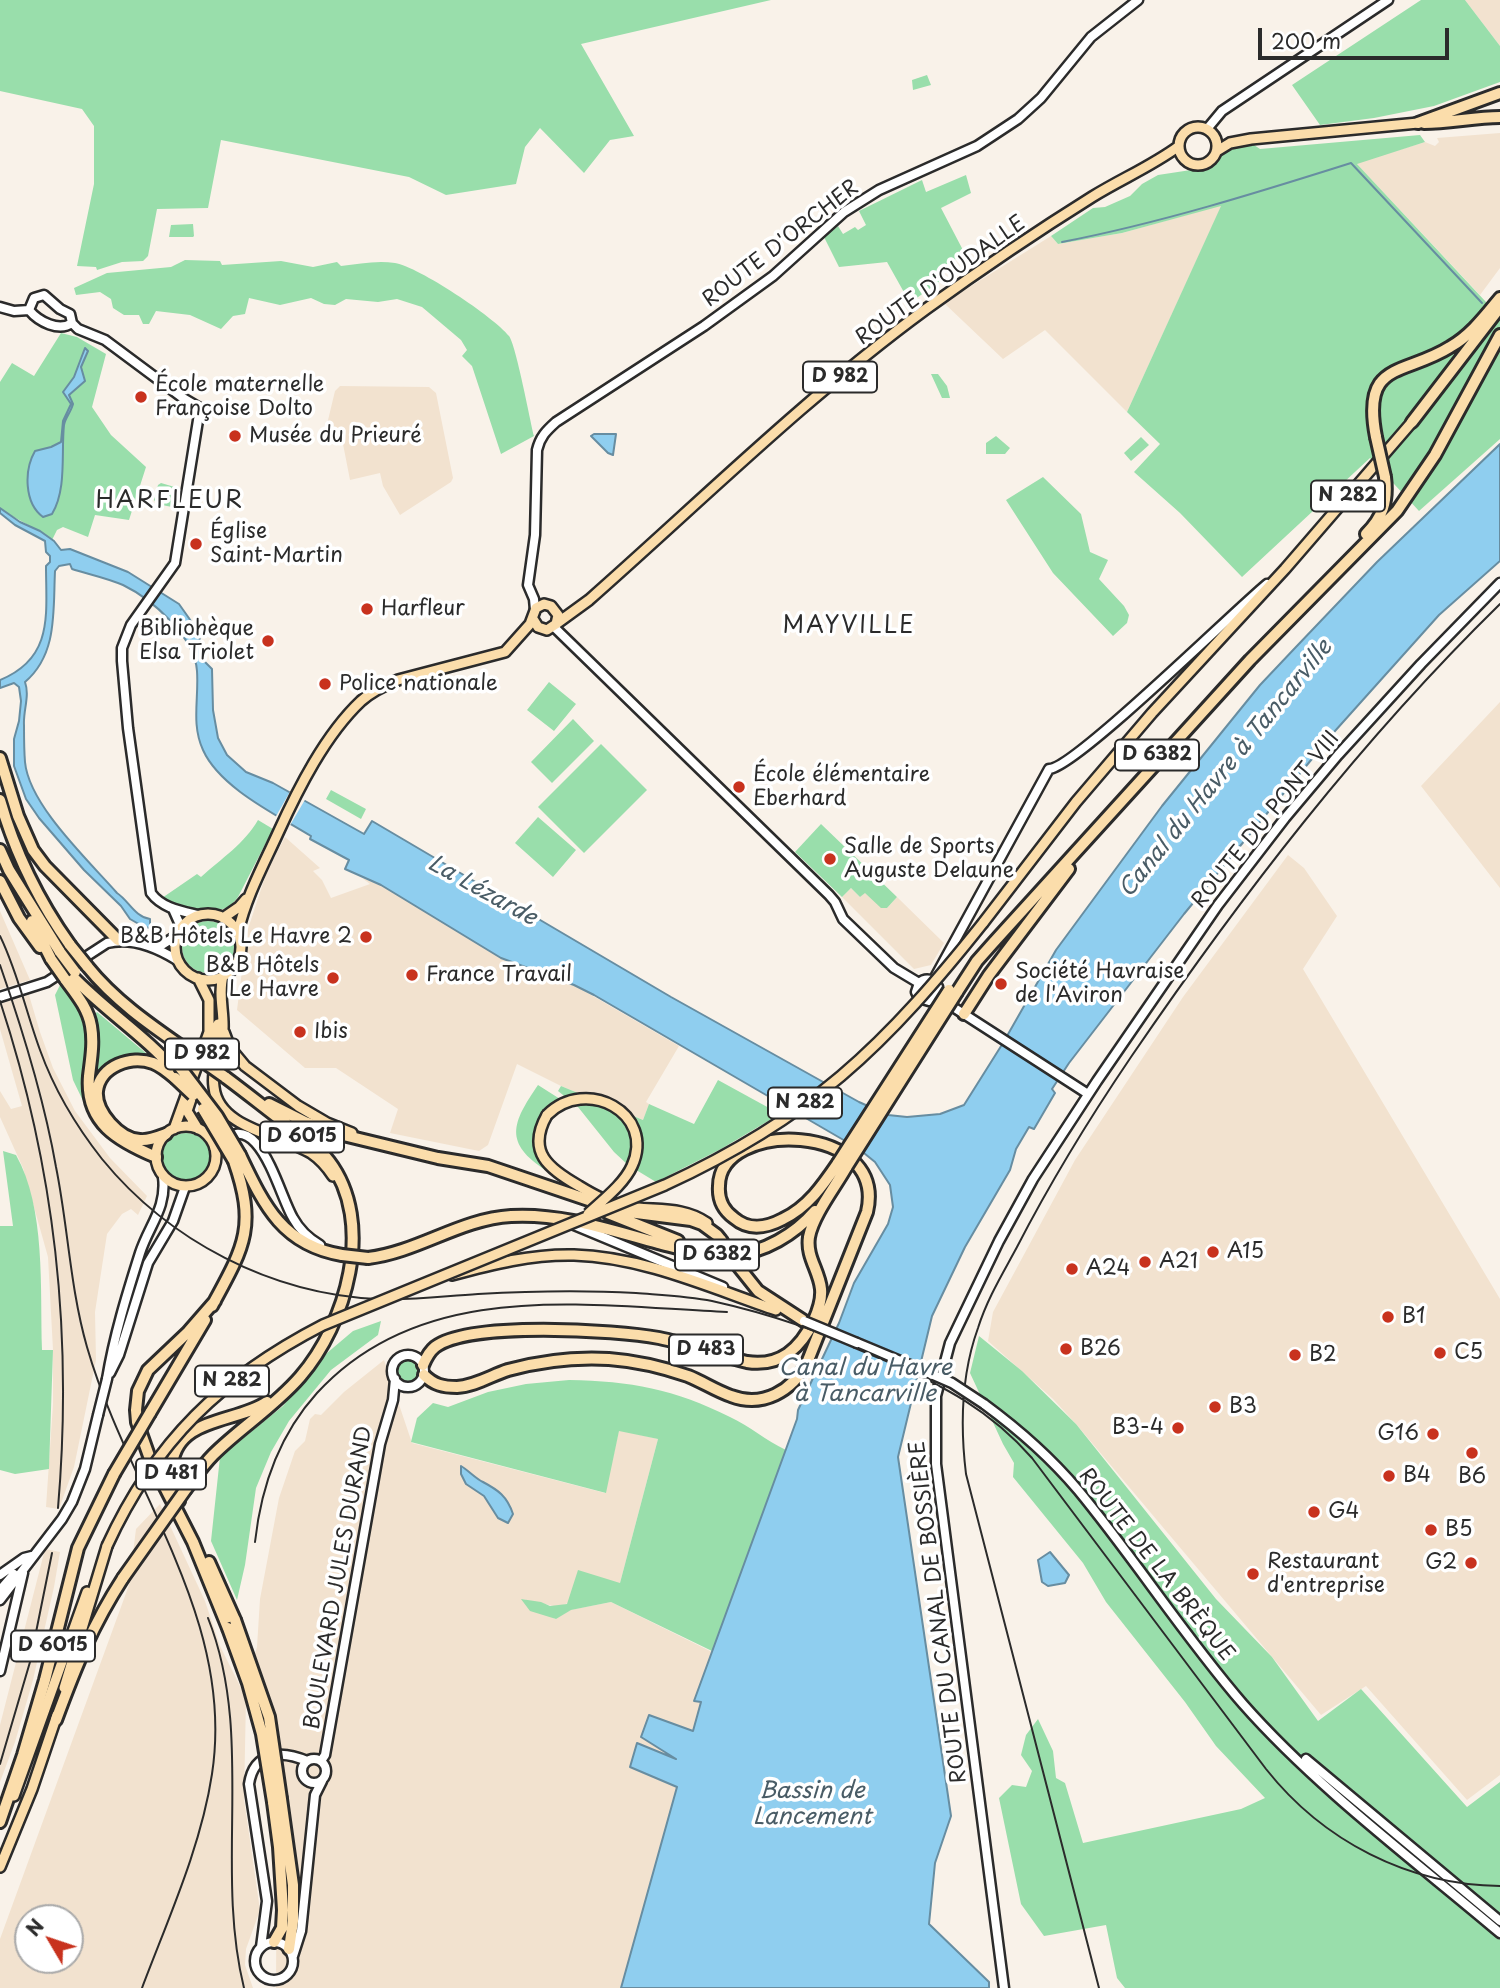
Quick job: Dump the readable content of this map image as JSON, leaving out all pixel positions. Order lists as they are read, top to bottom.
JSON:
{
  "streets": {
    "highway": [
      "N 282",
      "D 6382",
      "D 6015",
      "D 483",
      "D 481"
    ],
    "main road": ["ROUTE D'OUDALLE", "D 982"],
    "street": [
      "ROUTE D'ORCHER",
      "ROUTE DU PONT VIII",
      "ROUTE DE LA BRÈQUE",
      "BOULEVARD JULES DURAND",
      "ROUTE DU CANAL DE BOSSIÈRE"
    ]
  },
  "crossings": [
    ["N 282", "D 6015"],
    ["D 6382", "D 6015"],
    ["D 6382", "D 483"],
    ["D 6382", "ROUTE DE LA BRÈQUE"],
    ["ROUTE DU PONT VIII", "ROUTE DU CANAL DE BOSSIÈRE"],
    ["D 6015", "D 481"],
    ["D 483", "BOULEVARD JULES DURAND"],
    ["D 481", "BOULEVARD JULES DURAND"]
  ],
  "districts": ["HARFLEUR", "MAYVILLE"],
  "water": ["Canal du Havre à Tancarville", "La Lézarde", "Bassin de Lancement"],
  "places": [
    "École maternelle Françoise Dolto",
    "Musée du Prieuré",
    "Église Saint-Martin",
    "Harfleur",
    "Bibliohèque Elsa Triolet",
    "Police nationale",
    "École élémentaire Eberhard",
    "Salle de Sports Auguste Delaune",
    "B&B Hôtels Le Havre 2",
    "France Travail",
    "B&B Hôtels Le Havre",
    "Société Havraise de l'Aviron",
    "Ibis",
    "A15",
    "A21",
    "A24",
    "B1",
    "B26",
    "C5",
    "B2",
    "B3",
    "B3-4",
    "G16",
    "B6",
    "B4",
    "G4",
    "B5",
    "G2",
    "Restaurant d'entreprise"
  ],
  "scale_bar": "200 m",
  "north": "top left"
}
